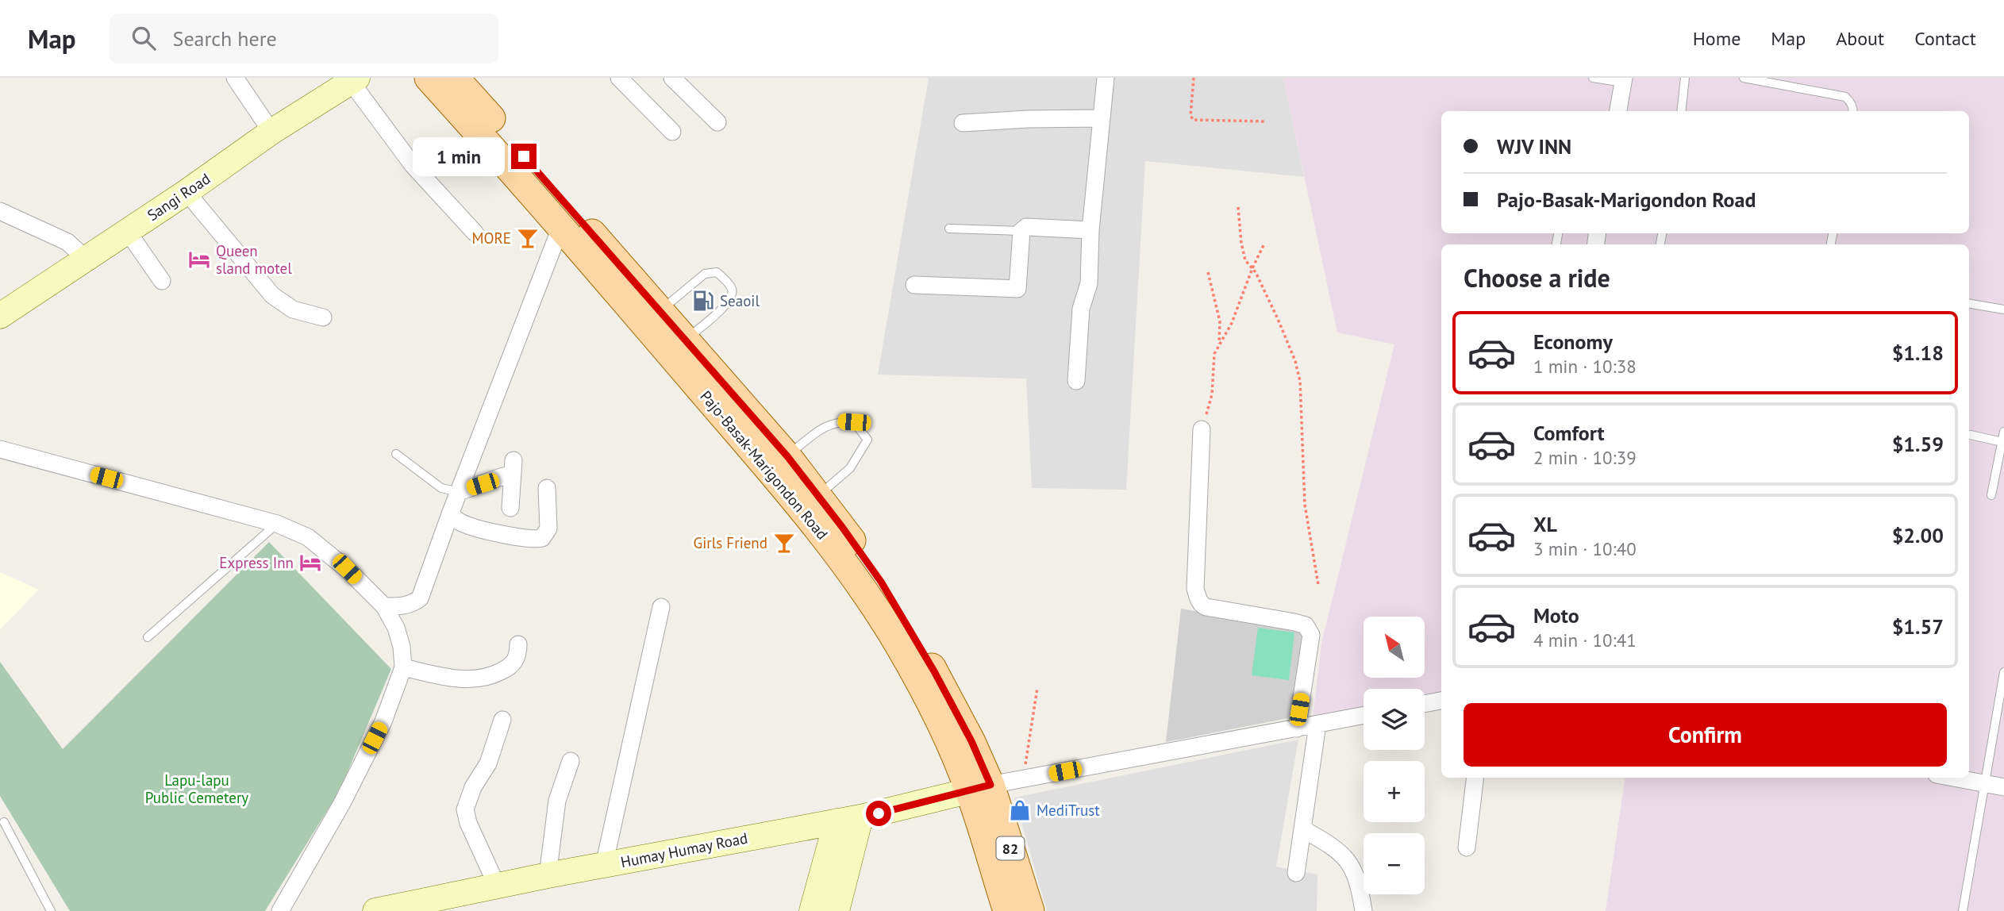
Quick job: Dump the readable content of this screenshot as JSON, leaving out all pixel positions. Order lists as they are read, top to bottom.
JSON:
{
  "streets": {
    "main road": ["Pajo-Basak-Marigondon Road", "82"],
    "street": ["Sangi Road", "Humay Humay Road"]
  },
  "crossings": [
    ["Pajo-Basak-Marigondon Road", "Humay Humay Road"]
  ],
  "parks": ["Lapu-lapu Public Cemetery"],
  "places": {
    "bar": ["MORE", "Girls Friend"],
    "hotel": ["Queen sland motel", "Express Inn"],
    "fuel station": ["Seaoil"],
    "shop": ["MediTrust"]
  },
  "north": "top left",
  "page": {
    "header": "Map",
    "search": "Search here",
    "nav": [
      "Home",
      "Map",
      "About",
      "Contact"
    ],
    "banner": ["WJV INN", "Pajo-Basak-Marigondon Road"],
    "bubble": "1 min",
    "heading": "Choose a ride",
    "list": [
      {
        "name": "Economy",
        "note": "1 min · 10:38",
        "value": "$1.18"
      },
      {
        "name": "Comfort",
        "note": "2 min · 10:39",
        "value": "$1.59"
      },
      {
        "name": "XL",
        "note": "3 min · 10:40",
        "value": "$2.00"
      },
      {
        "name": "Moto",
        "note": "4 min · 10:41",
        "value": "$1.57"
      }
    ],
    "map_buttons": ["+", "−"],
    "buttons": "Confirm"
  }
}
